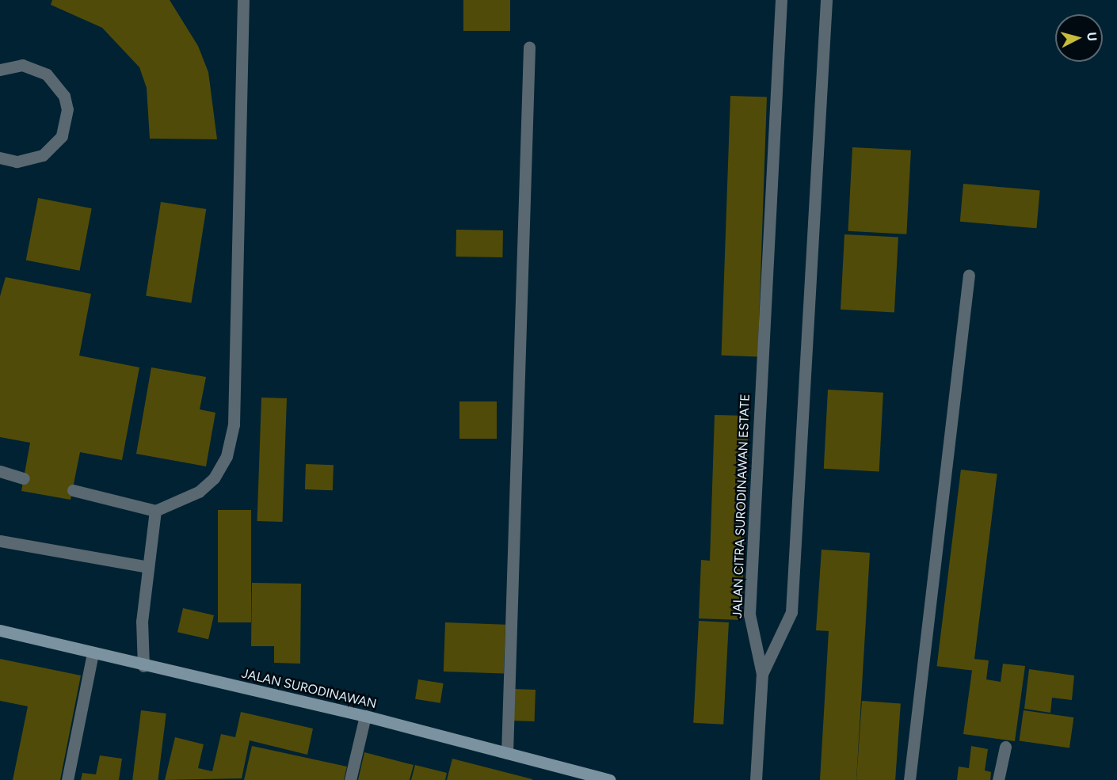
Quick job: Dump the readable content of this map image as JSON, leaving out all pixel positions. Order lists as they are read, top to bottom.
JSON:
{
  "streets": {
    "main road": ["JALAN SURODINAWAN"],
    "street": ["JALAN CITRA SURODINAWAN ESTATE"]
  },
  "north": "right"
}
